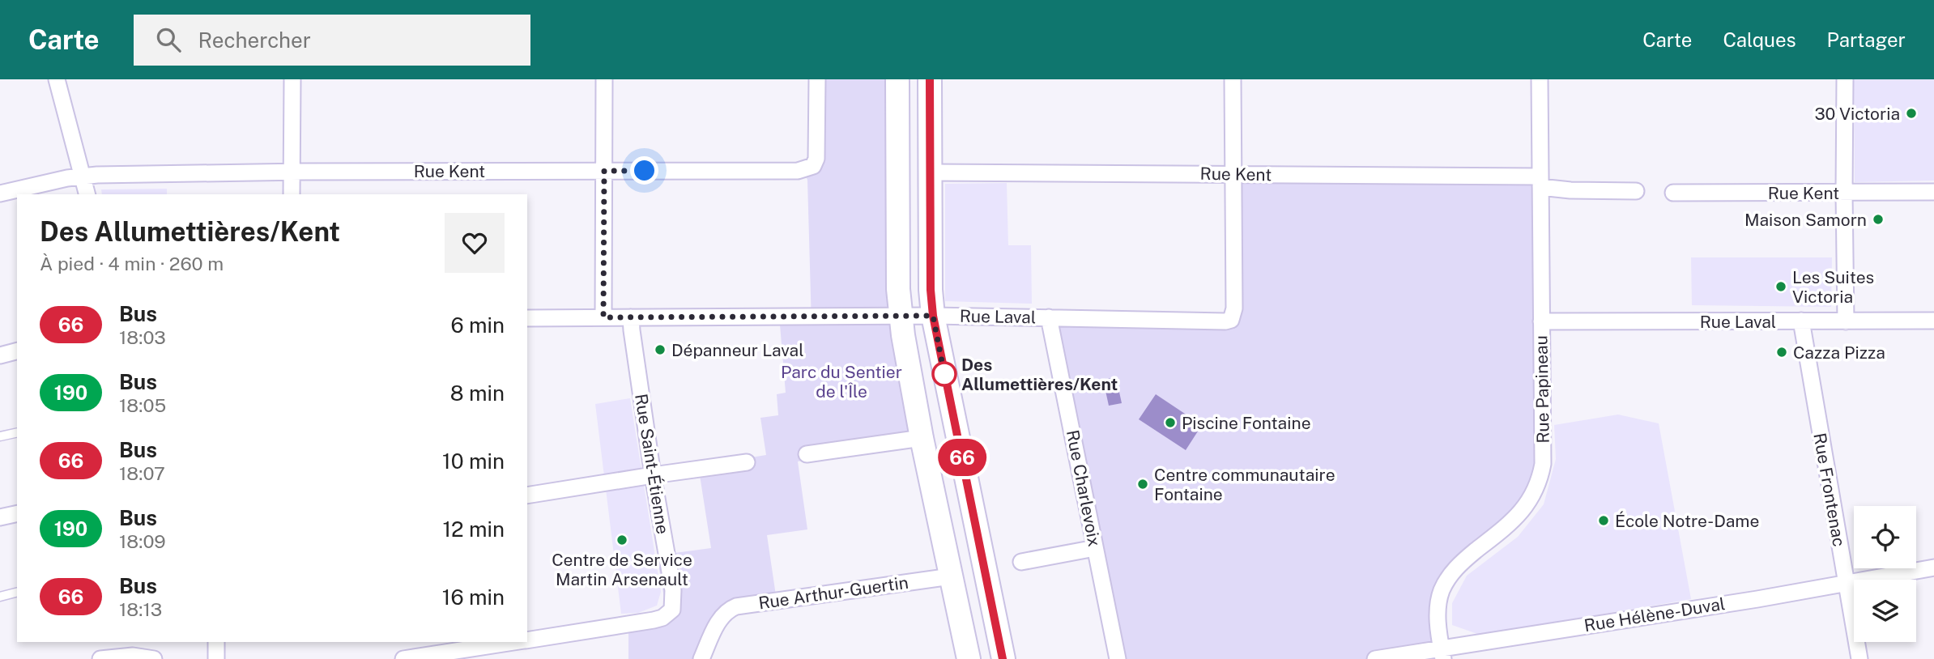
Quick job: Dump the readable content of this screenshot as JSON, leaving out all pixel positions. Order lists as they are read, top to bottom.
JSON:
{
  "streets": {
    "street": [
      "Rue Kent",
      "Rue Laval",
      "Rue Papineau",
      "Rue Saint-Étienne",
      "Rue Charlevoix",
      "Rue Frontenac",
      "Rue Arthur-Guertin",
      "Rue Hélène-Duval"
    ]
  },
  "crossings": [
    ["Rue Kent", "Rue Laval"],
    ["Rue Kent", "Rue Papineau"],
    ["Rue Laval", "Rue Papineau"],
    ["Rue Laval", "Rue Saint-Étienne"],
    ["Rue Laval", "Rue Charlevoix"],
    ["Rue Laval", "Rue Frontenac"],
    ["Rue Papineau", "Rue Hélène-Duval"],
    ["Rue Frontenac", "Rue Hélène-Duval"]
  ],
  "parks": ["Parc du Sentier de l'Île"],
  "places": [
    "30 Victoria",
    "Maison Samorn",
    "Les Suites Victoria",
    "Dépanneur Laval",
    "Cazza Pizza",
    "Des Allumettières/Kent",
    "Piscine Fontaine",
    "Centre communautaire Fontaine",
    "École Notre-Dame",
    "Centre de Service Martin Arsenault"
  ],
  "lines": ["bus line 66"],
  "page": {
    "header": "Carte",
    "search": "Rechercher",
    "nav": ["Carte", "Calques", "Partager"],
    "on_map": "66",
    "heading": ["Des Allumettières/Kent", "À pied · 4 min · 260 m"],
    "list": [
      {
        "mark": "66",
        "name": "Bus",
        "note": "18:03",
        "value": "6 min"
      },
      {
        "mark": "190",
        "name": "Bus",
        "note": "18:05",
        "value": "8 min"
      },
      {
        "mark": "66",
        "name": "Bus",
        "note": "18:07",
        "value": "10 min"
      },
      {
        "mark": "190",
        "name": "Bus",
        "note": "18:09",
        "value": "12 min"
      },
      {
        "mark": "66",
        "name": "Bus",
        "note": "18:13",
        "value": "16 min"
      }
    ]
  }
}
